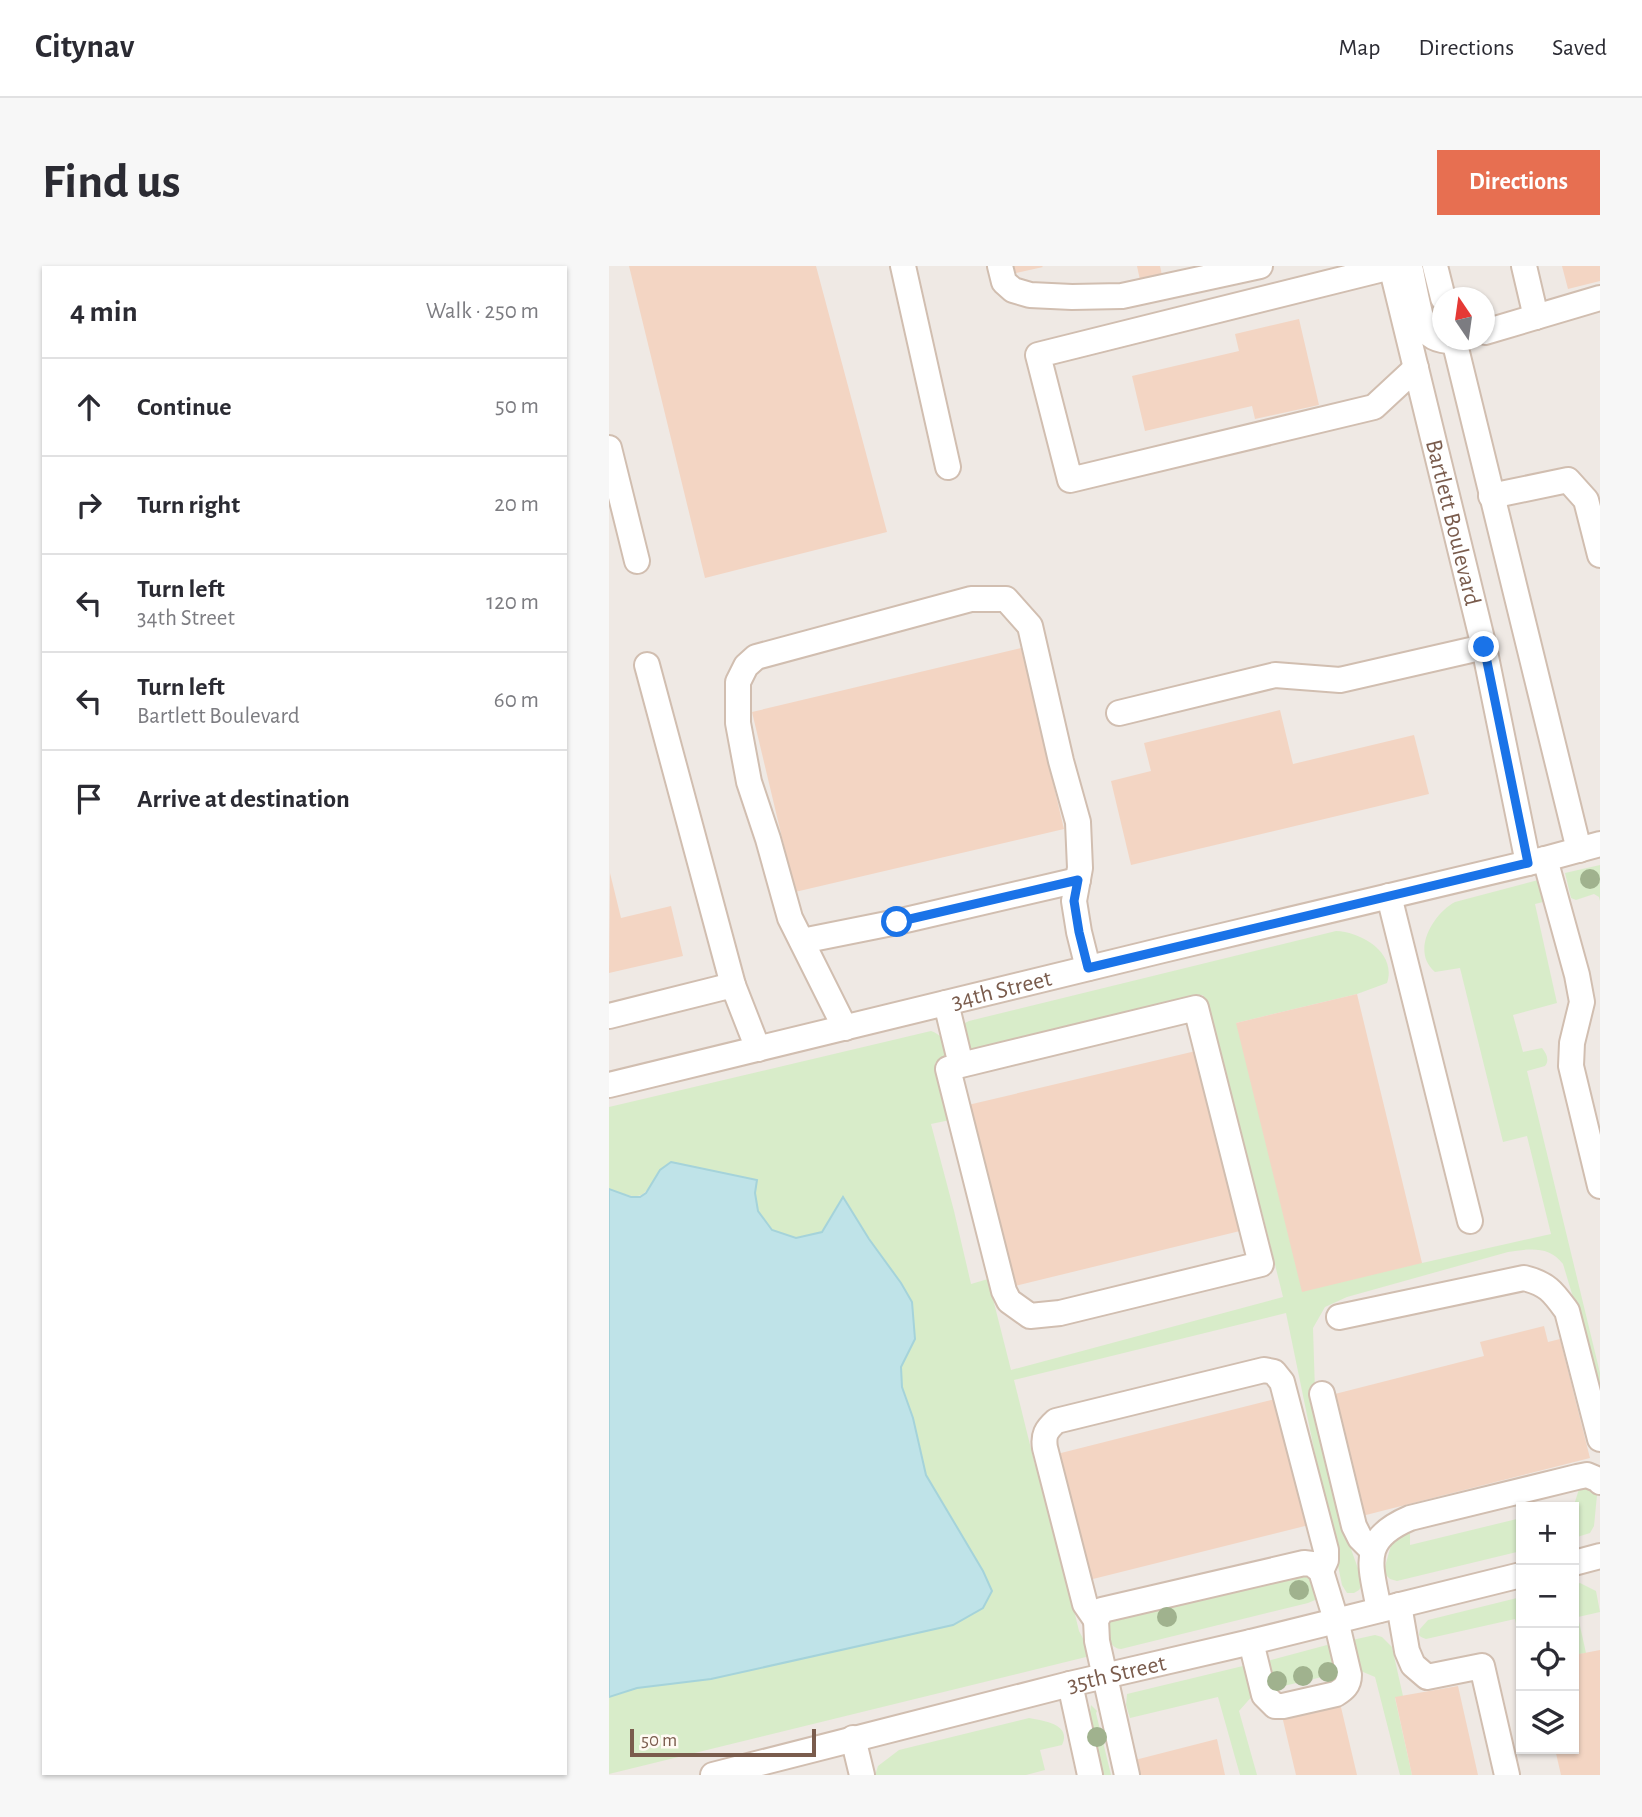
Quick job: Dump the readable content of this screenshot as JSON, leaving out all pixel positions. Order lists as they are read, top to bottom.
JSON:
{
  "streets": {
    "street": ["Bartlett Boulevard", "34th Street", "35th Street"]
  },
  "crossings": [
    ["Bartlett Boulevard", "34th Street"]
  ],
  "scale_bar": "50 m",
  "north": "top",
  "page": {
    "header": "Citynav",
    "nav": ["Map", "Directions", "Saved"],
    "buttons": "Directions",
    "title": "Find us",
    "heading": ["4 min", "Walk · 250 m"],
    "list": [
      ["Continue", "50 m"],
      ["Turn right", "20 m"],
      ["Turn left", "34th Street", "120 m"],
      ["Turn left", "Bartlett Boulevard", "60 m"],
      "Arrive at destination"
    ],
    "map_buttons": ["+", "−"],
    "scale": "50 m"
  }
}
